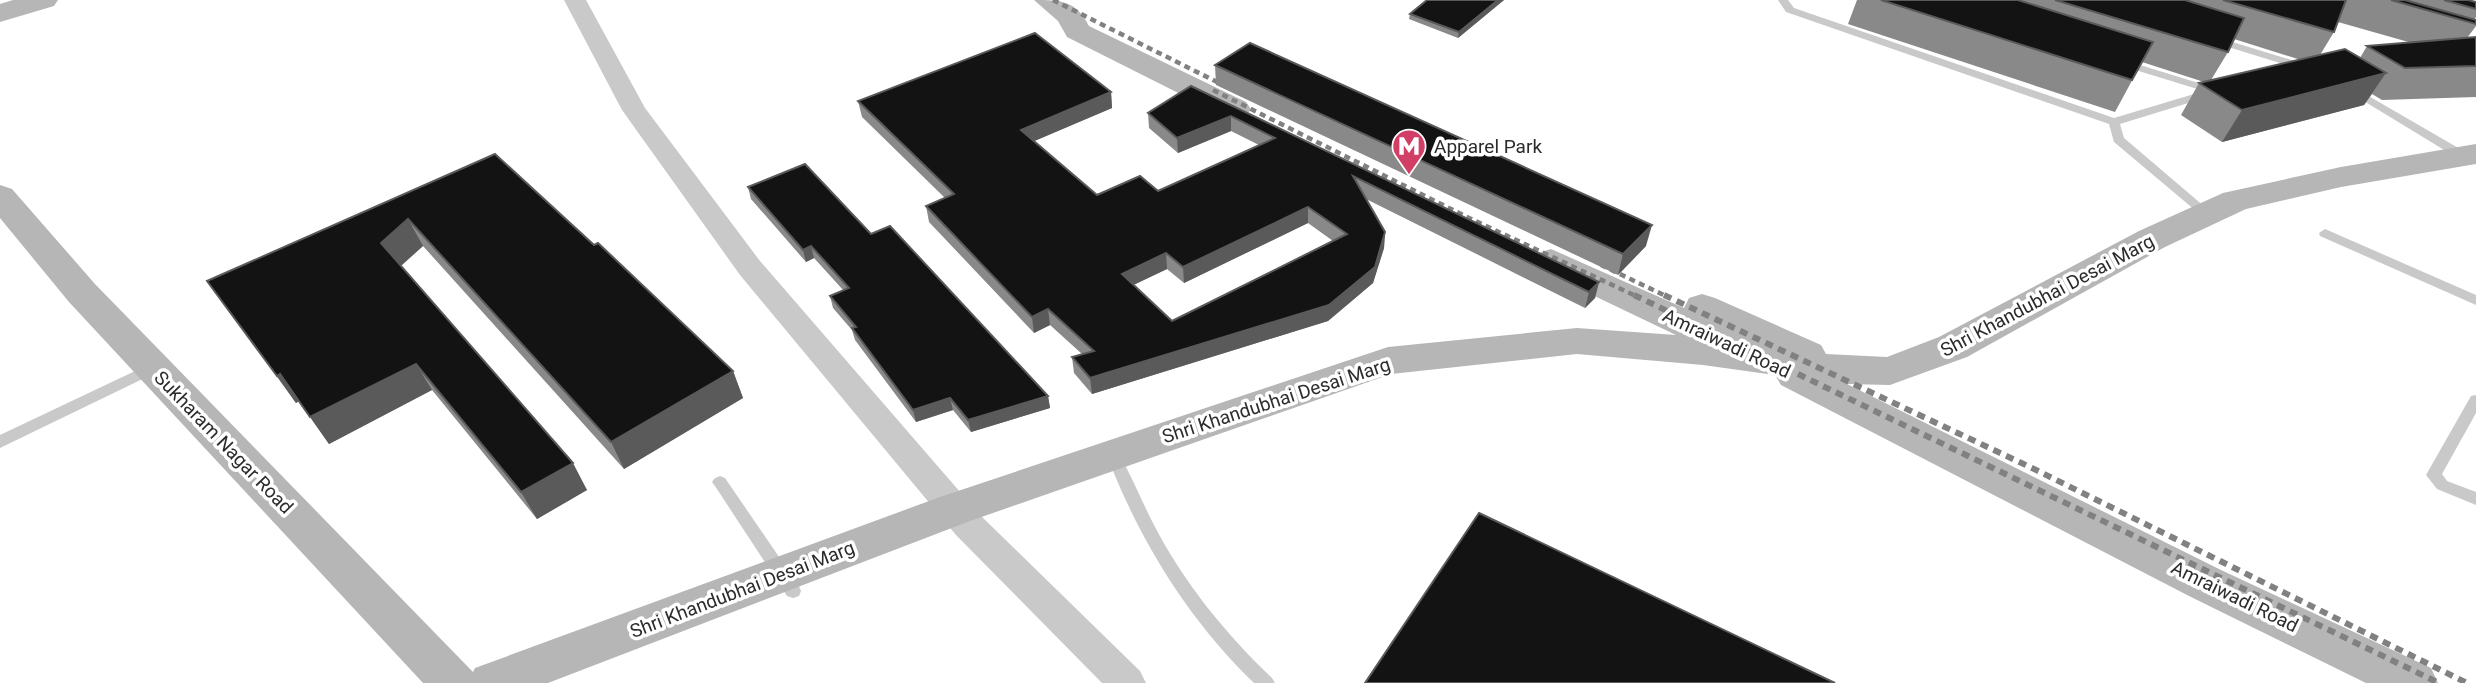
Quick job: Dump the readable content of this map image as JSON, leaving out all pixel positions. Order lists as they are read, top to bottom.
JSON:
{
  "streets": {
    "main road": ["Shri Khandubhai Desai Marg", "Amraiwadi Road", "Sukharam Nagar Road"]
  },
  "crossings": [
    ["Shri Khandubhai Desai Marg", "Amraiwadi Road"]
  ],
  "places": {
    "metro station": ["Apparel Park"]
  }
}
